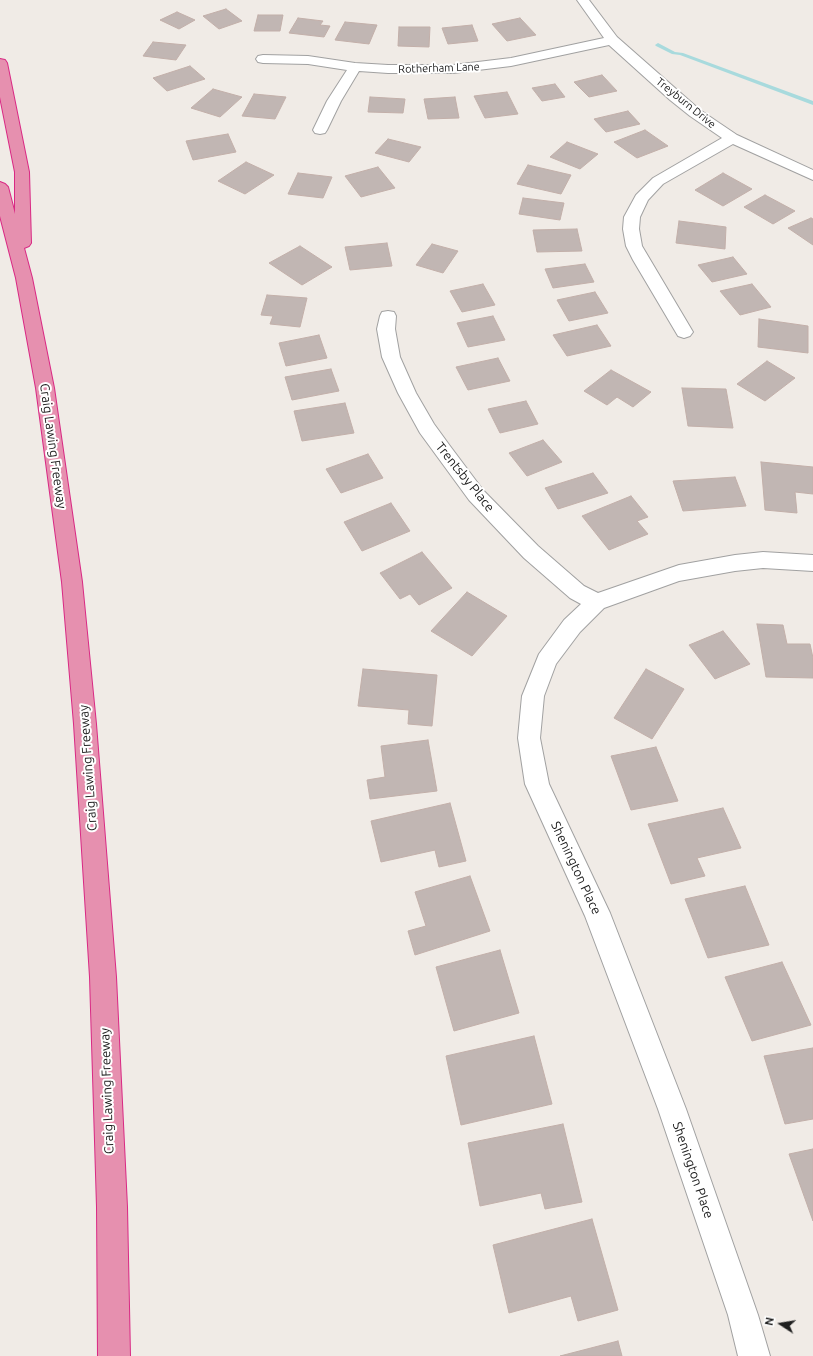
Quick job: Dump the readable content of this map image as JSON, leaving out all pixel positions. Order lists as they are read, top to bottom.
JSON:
{
  "streets": {
    "highway": ["Craig Lawing Freeway"],
    "street": [
      "Rotherham Lane",
      "Treyburn Drive",
      "Trentsby Place",
      "Shenington Place"
    ]
  },
  "crossings": [
    ["Rotherham Lane", "Treyburn Drive"],
    ["Trentsby Place", "Shenington Place"]
  ],
  "north": "left"
}
